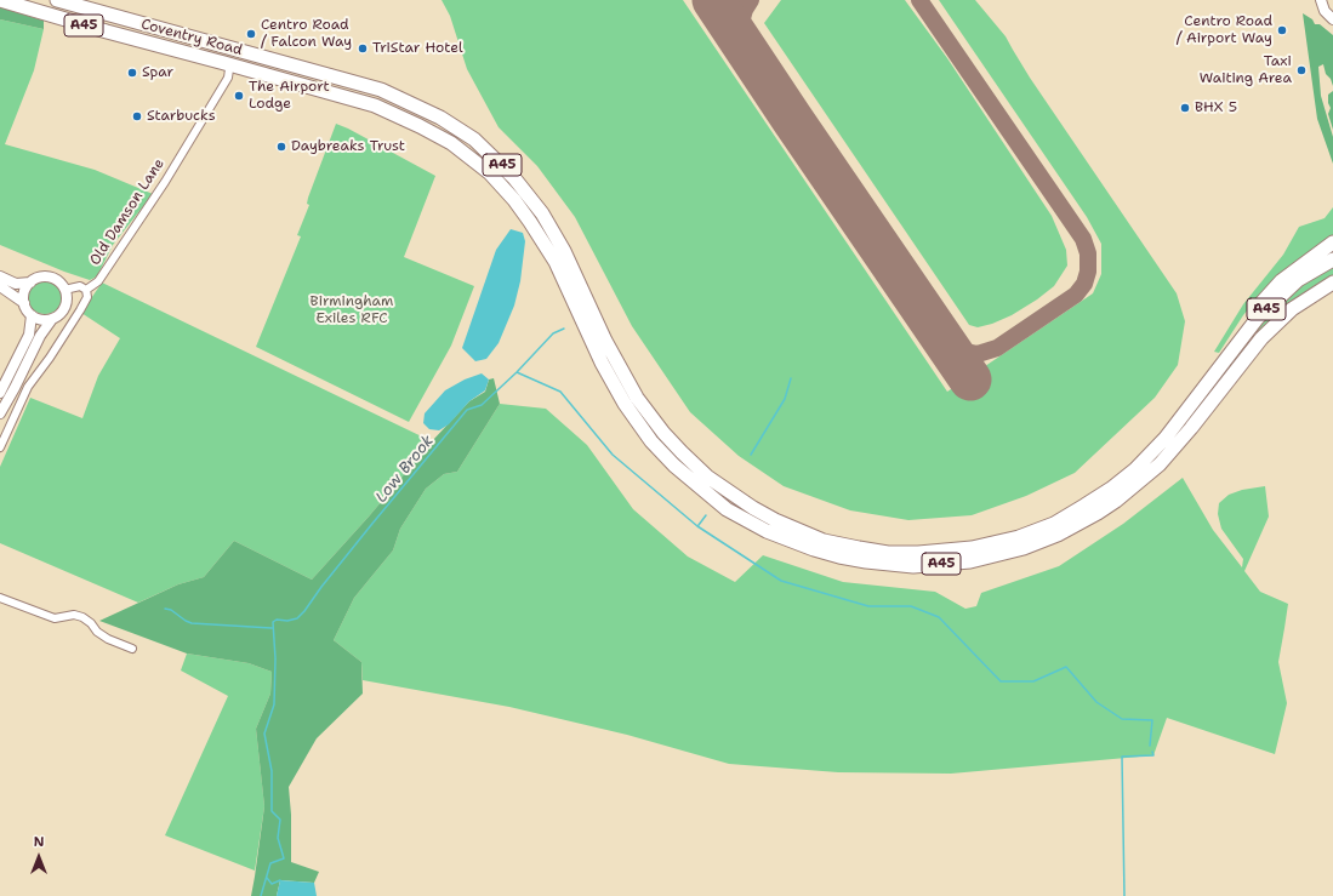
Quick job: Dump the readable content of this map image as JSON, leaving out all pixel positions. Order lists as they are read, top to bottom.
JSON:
{
  "streets": {
    "highway": ["A45", "Coventry Road"],
    "street": ["Old Damson Lane"]
  },
  "crossings": [
    ["A45", "Coventry Road"],
    ["Coventry Road", "Old Damson Lane"]
  ],
  "water": ["Low Brook"],
  "parks": ["Birmingham Exiles RFC"],
  "places": [
    "Centro Road / Airport Way",
    "Centro Road / Falcon Way",
    "TriStar Hotel",
    "Taxi Waiting Area",
    "Spar",
    "The Airport Lodge",
    "BHX 5",
    "Starbucks",
    "Daybreaks Trust"
  ],
  "north": "top"
}
